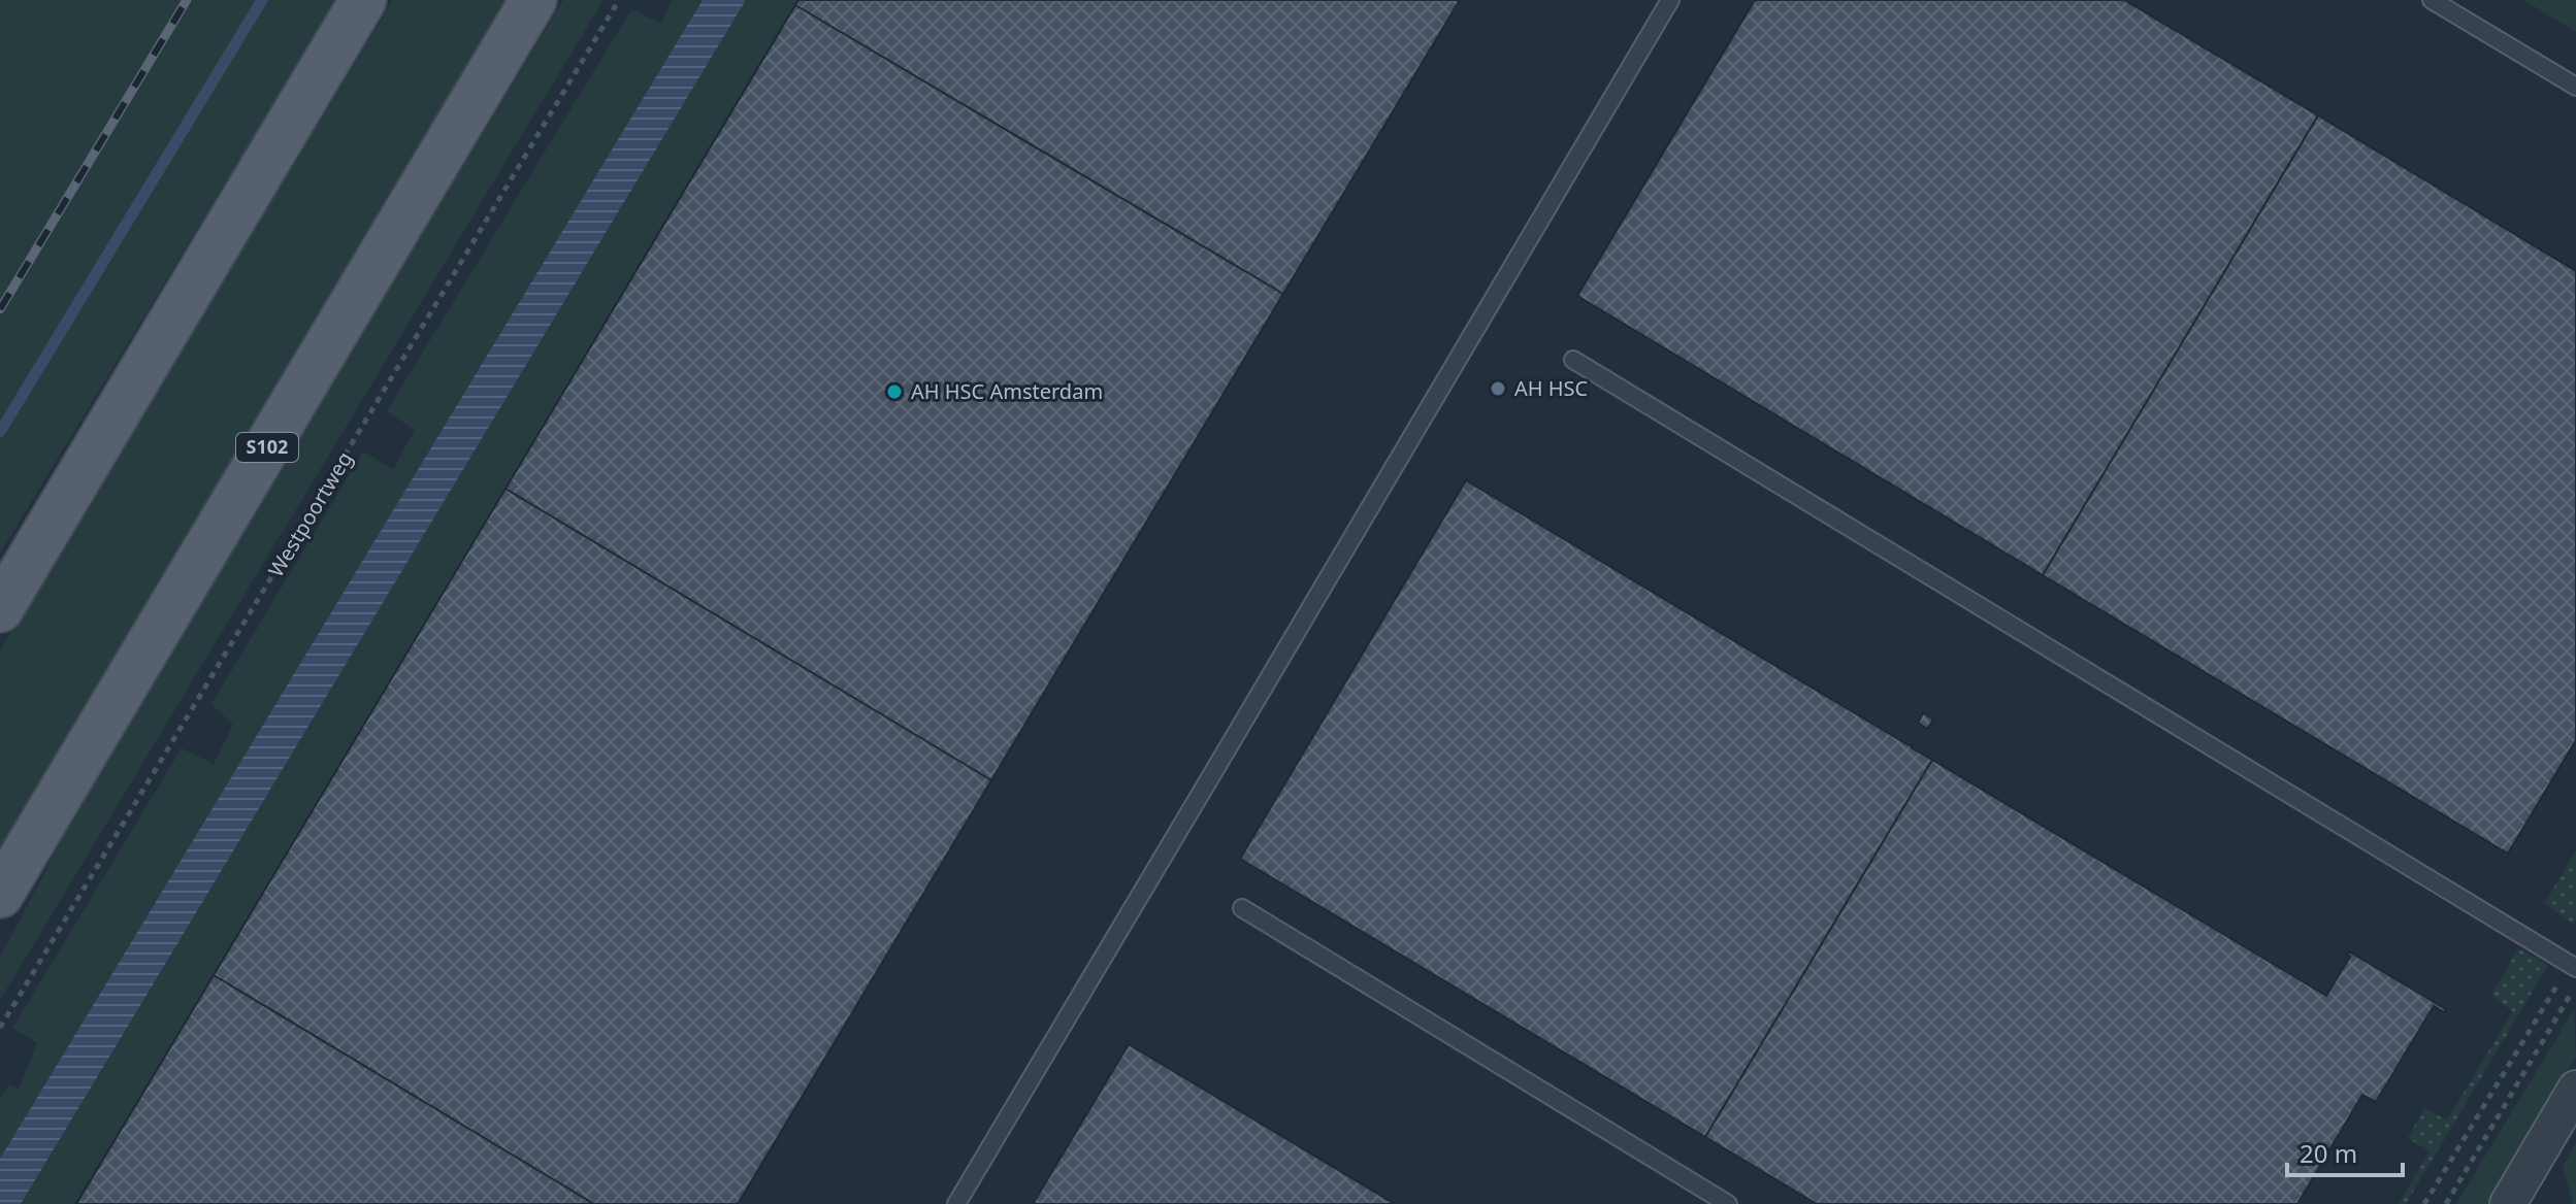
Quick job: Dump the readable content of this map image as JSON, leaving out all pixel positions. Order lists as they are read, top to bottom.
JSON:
{
  "streets": {
    "main road": ["S102"],
    "path": ["Westpoortweg"]
  },
  "places": ["AH HSC", "AH HSC Amsterdam"],
  "scale_bar": "20 m"
}
